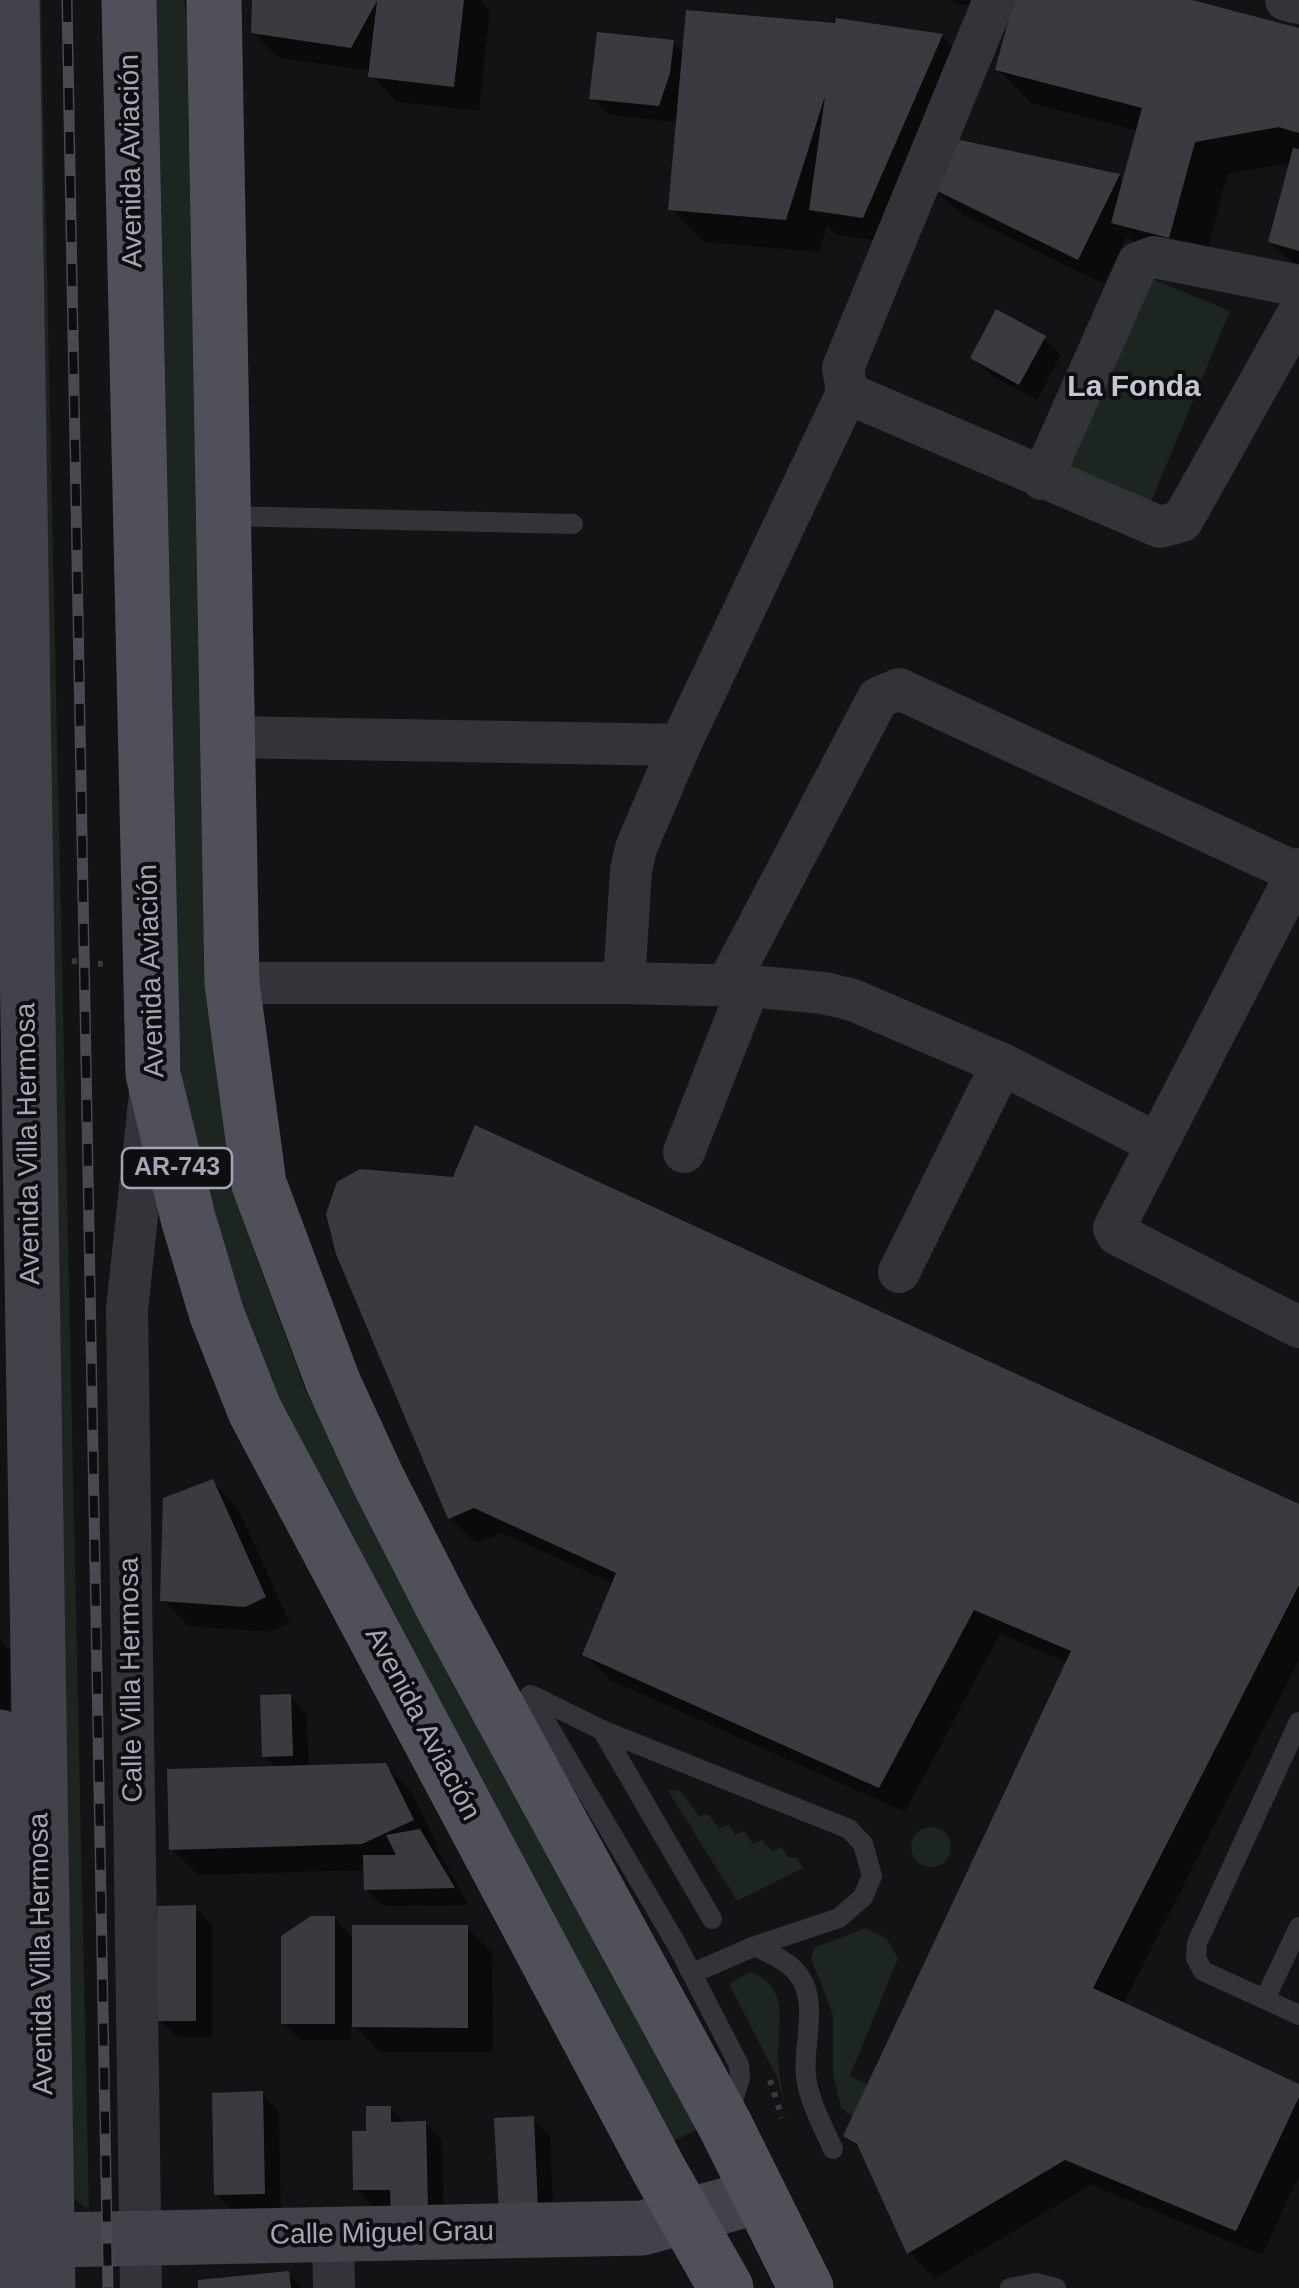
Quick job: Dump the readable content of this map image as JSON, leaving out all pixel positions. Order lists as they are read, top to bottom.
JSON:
{
  "streets": {
    "main road": [
      "Avenida Aviación",
      "Avenida Villa Hermosa",
      "AR-743",
      "Calle Miguel Grau"
    ],
    "street": ["Calle Villa Hermosa"]
  },
  "crossings": [
    ["Avenida Aviación", "Calle Villa Hermosa"],
    ["Avenida Aviación", "Calle Miguel Grau"],
    ["Avenida Villa Hermosa", "Calle Miguel Grau"],
    ["AR-743", "Calle Miguel Grau"],
    ["Calle Villa Hermosa", "Calle Miguel Grau"]
  ],
  "districts": ["La Fonda"]
}
